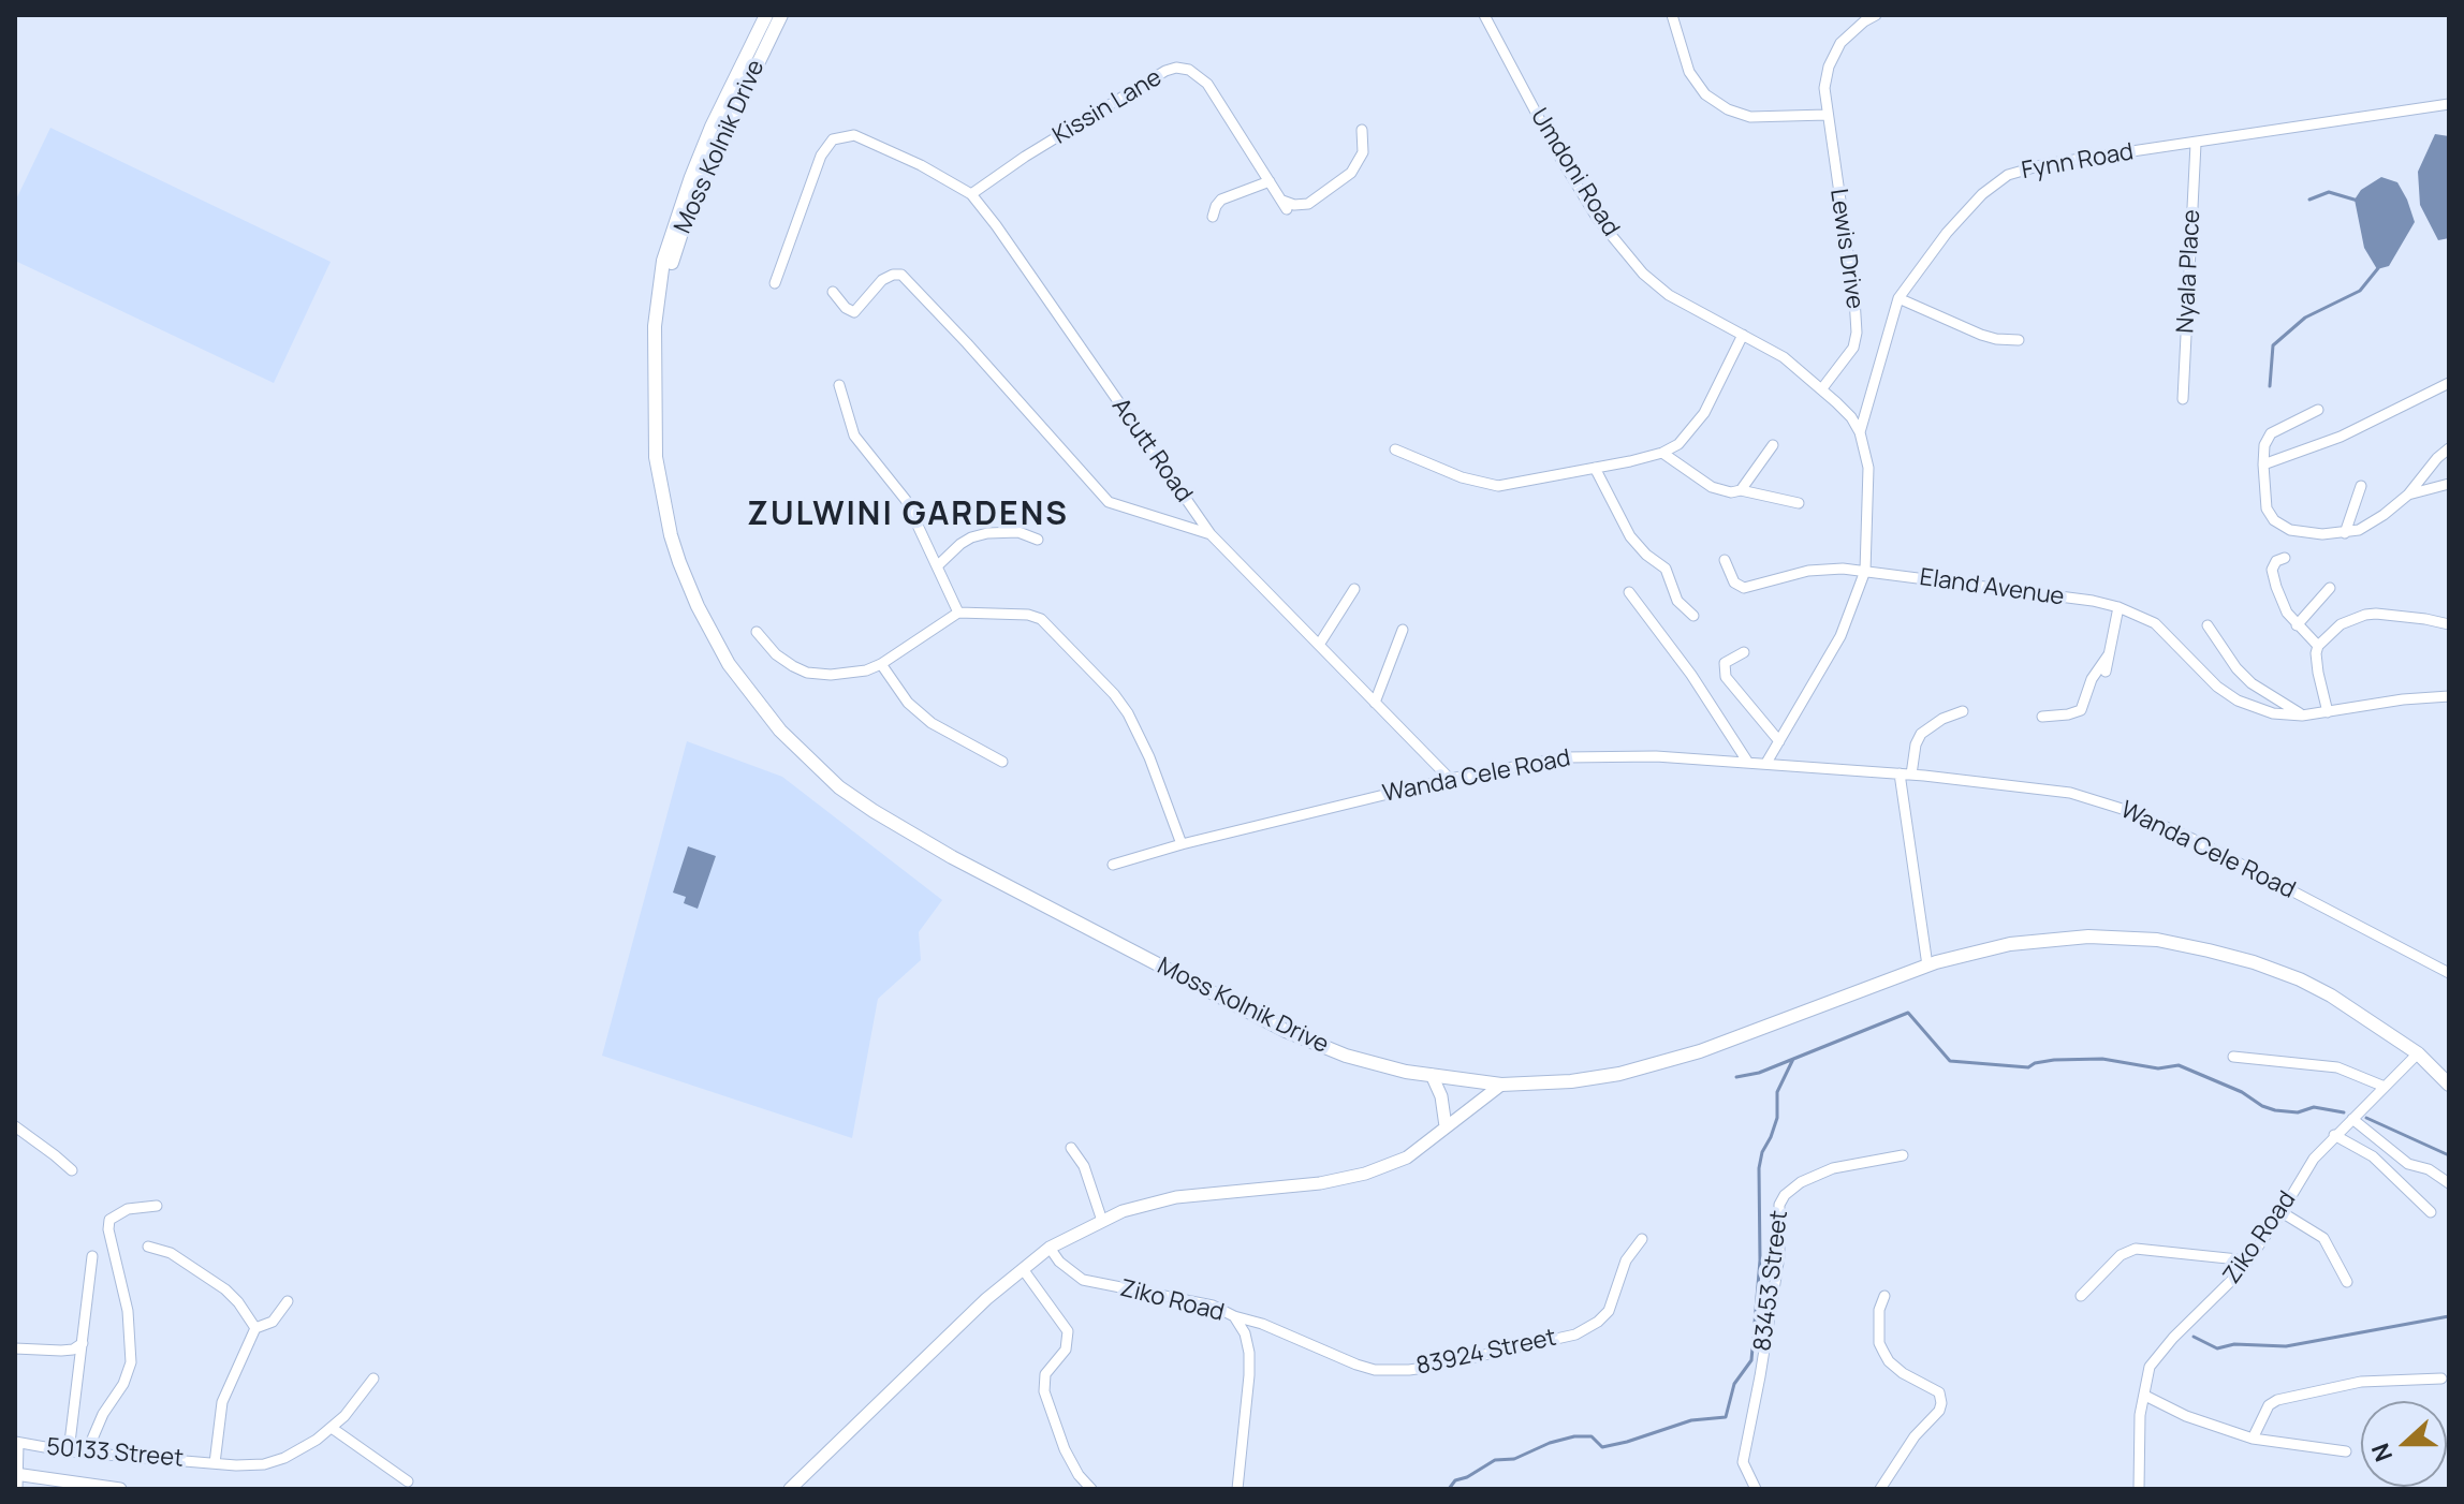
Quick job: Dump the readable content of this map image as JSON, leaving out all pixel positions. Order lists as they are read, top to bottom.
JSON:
{
  "streets": {
    "main road": ["Moss Kolnik Drive"],
    "street": [
      "Kissin Lane",
      "Fynn Road",
      "Umdoni Road",
      "Lewis Drive",
      "Nyala Place",
      "Acutt Road",
      "Eland Avenue",
      "Wanda Cele Road",
      "Ziko Road",
      "83453 Street",
      "83924 Street",
      "50133 Street"
    ]
  },
  "crossings": [
    ["Kissin Lane", "Acutt Road"],
    ["Moss Kolnik Drive", "Ziko Road"],
    ["Fynn Road", "Nyala Place"],
    ["Umdoni Road", "Lewis Drive"],
    ["Acutt Road", "Wanda Cele Road"],
    ["Ziko Road", "83924 Street"]
  ],
  "districts": ["ZULWINI GARDENS"],
  "north": "left"
}
